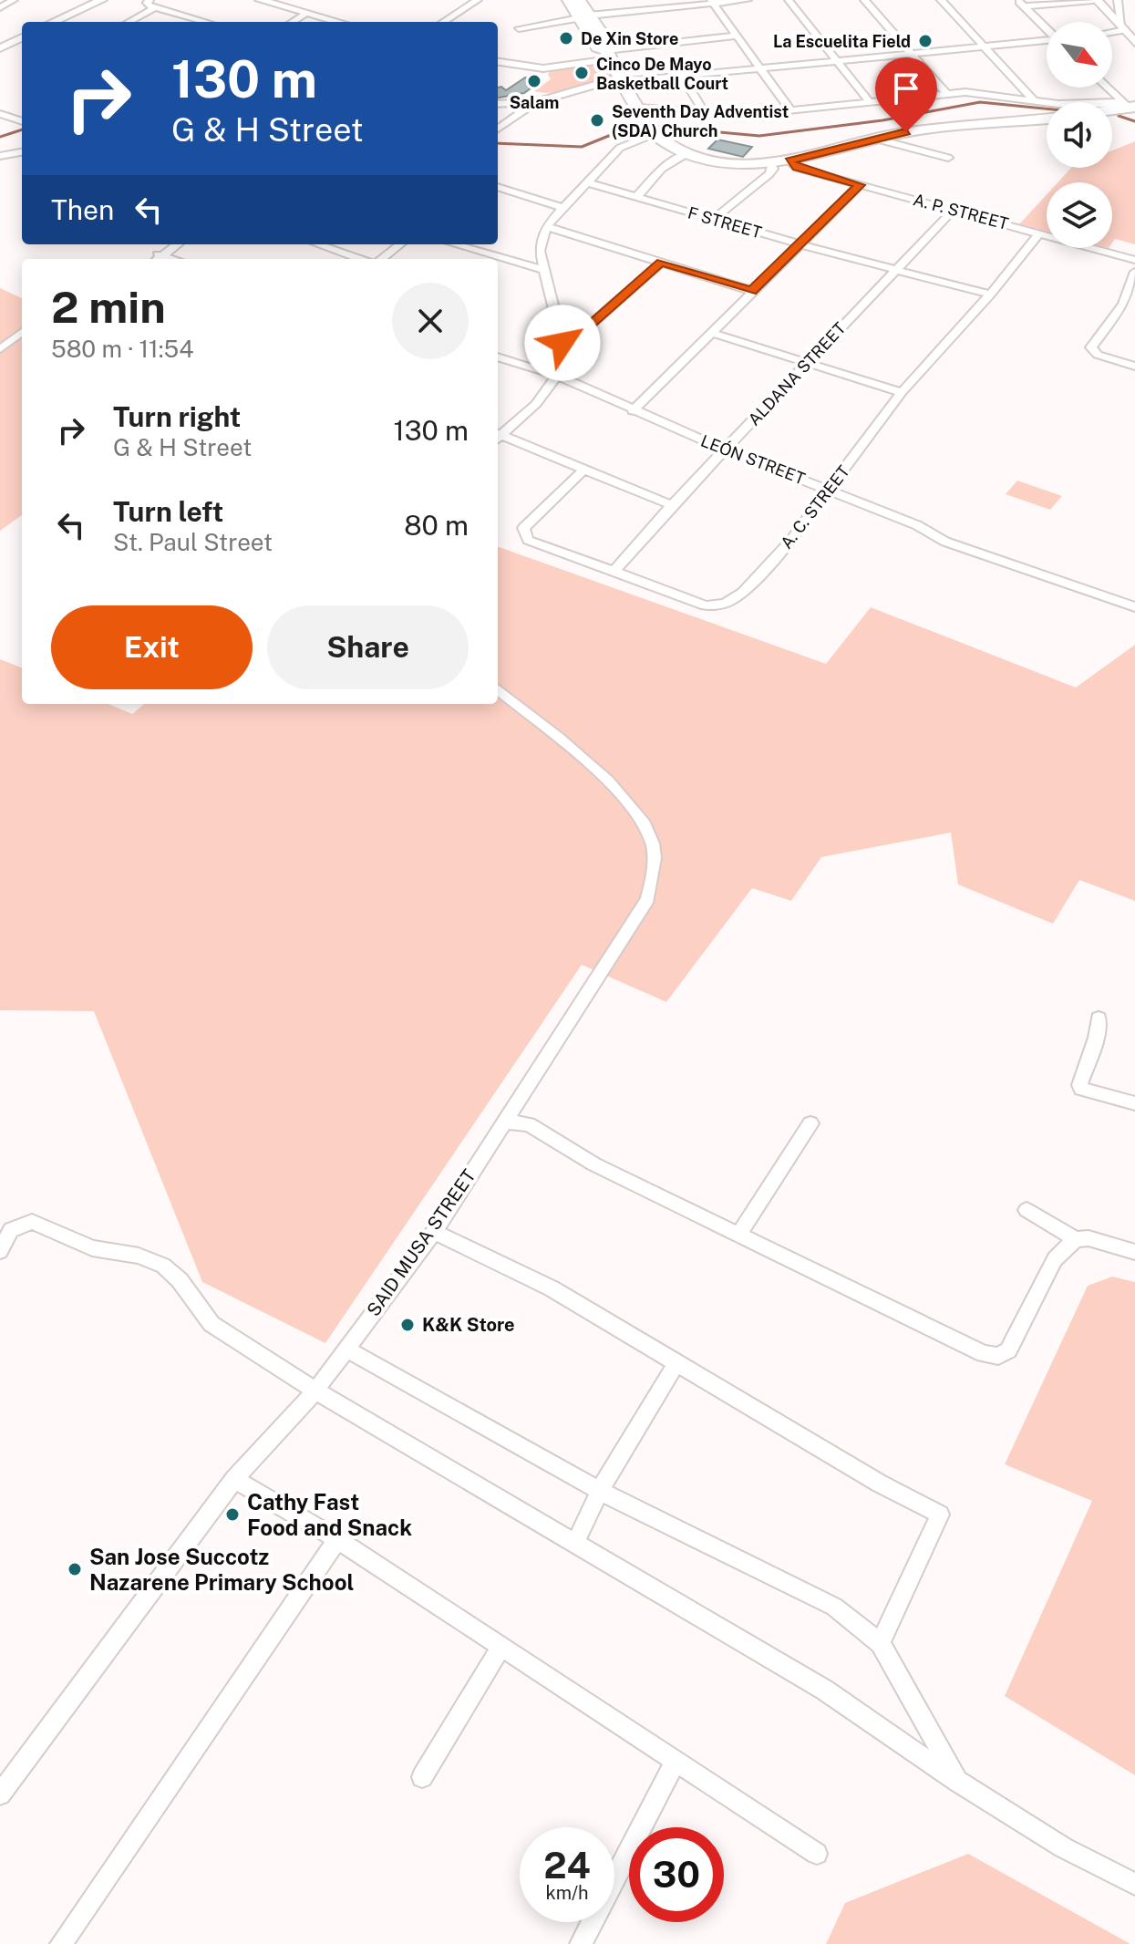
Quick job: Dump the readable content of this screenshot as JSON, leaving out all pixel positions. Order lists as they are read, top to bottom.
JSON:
{
  "streets": {
    "street": [
      "A. P. STREET",
      "F STREET",
      "ALDANA STREET",
      "LEÓN STREET",
      "A. C. STREET",
      "SAID MUSA STREET"
    ]
  },
  "crossings": [
    ["A. P. STREET", "ALDANA STREET"],
    ["A. P. STREET", "A. C. STREET"],
    ["F STREET", "ALDANA STREET"],
    ["F STREET", "A. C. STREET"],
    ["ALDANA STREET", "LEÓN STREET"],
    ["ALDANA STREET", "A. C. STREET"],
    ["LEÓN STREET", "A. C. STREET"]
  ],
  "places": [
    "De Xin Store",
    "La Escuelita Field",
    "Cinco De Mayo Basketball Court",
    "Salam",
    "Seventh Day Adventist (SDA) Church",
    "K&K Store",
    "Cathy Fast Food and Snack",
    "San Jose Succotz Nazarene Primary School"
  ],
  "north": "bottom right",
  "page": {
    "turn": ["130 m", "G & H Street"],
    "then": "Then",
    "heading": ["2 min", "580 m · 11:54"],
    "list": [
      {
        "name": "Turn right",
        "note": "G & H Street",
        "value": "130 m"
      },
      {
        "name": "Turn left",
        "note": "St. Paul Street",
        "value": "80 m"
      }
    ],
    "buttons": ["Exit", "Share"],
    "speed": "24 km/h",
    "limit": "30"
  }
}
